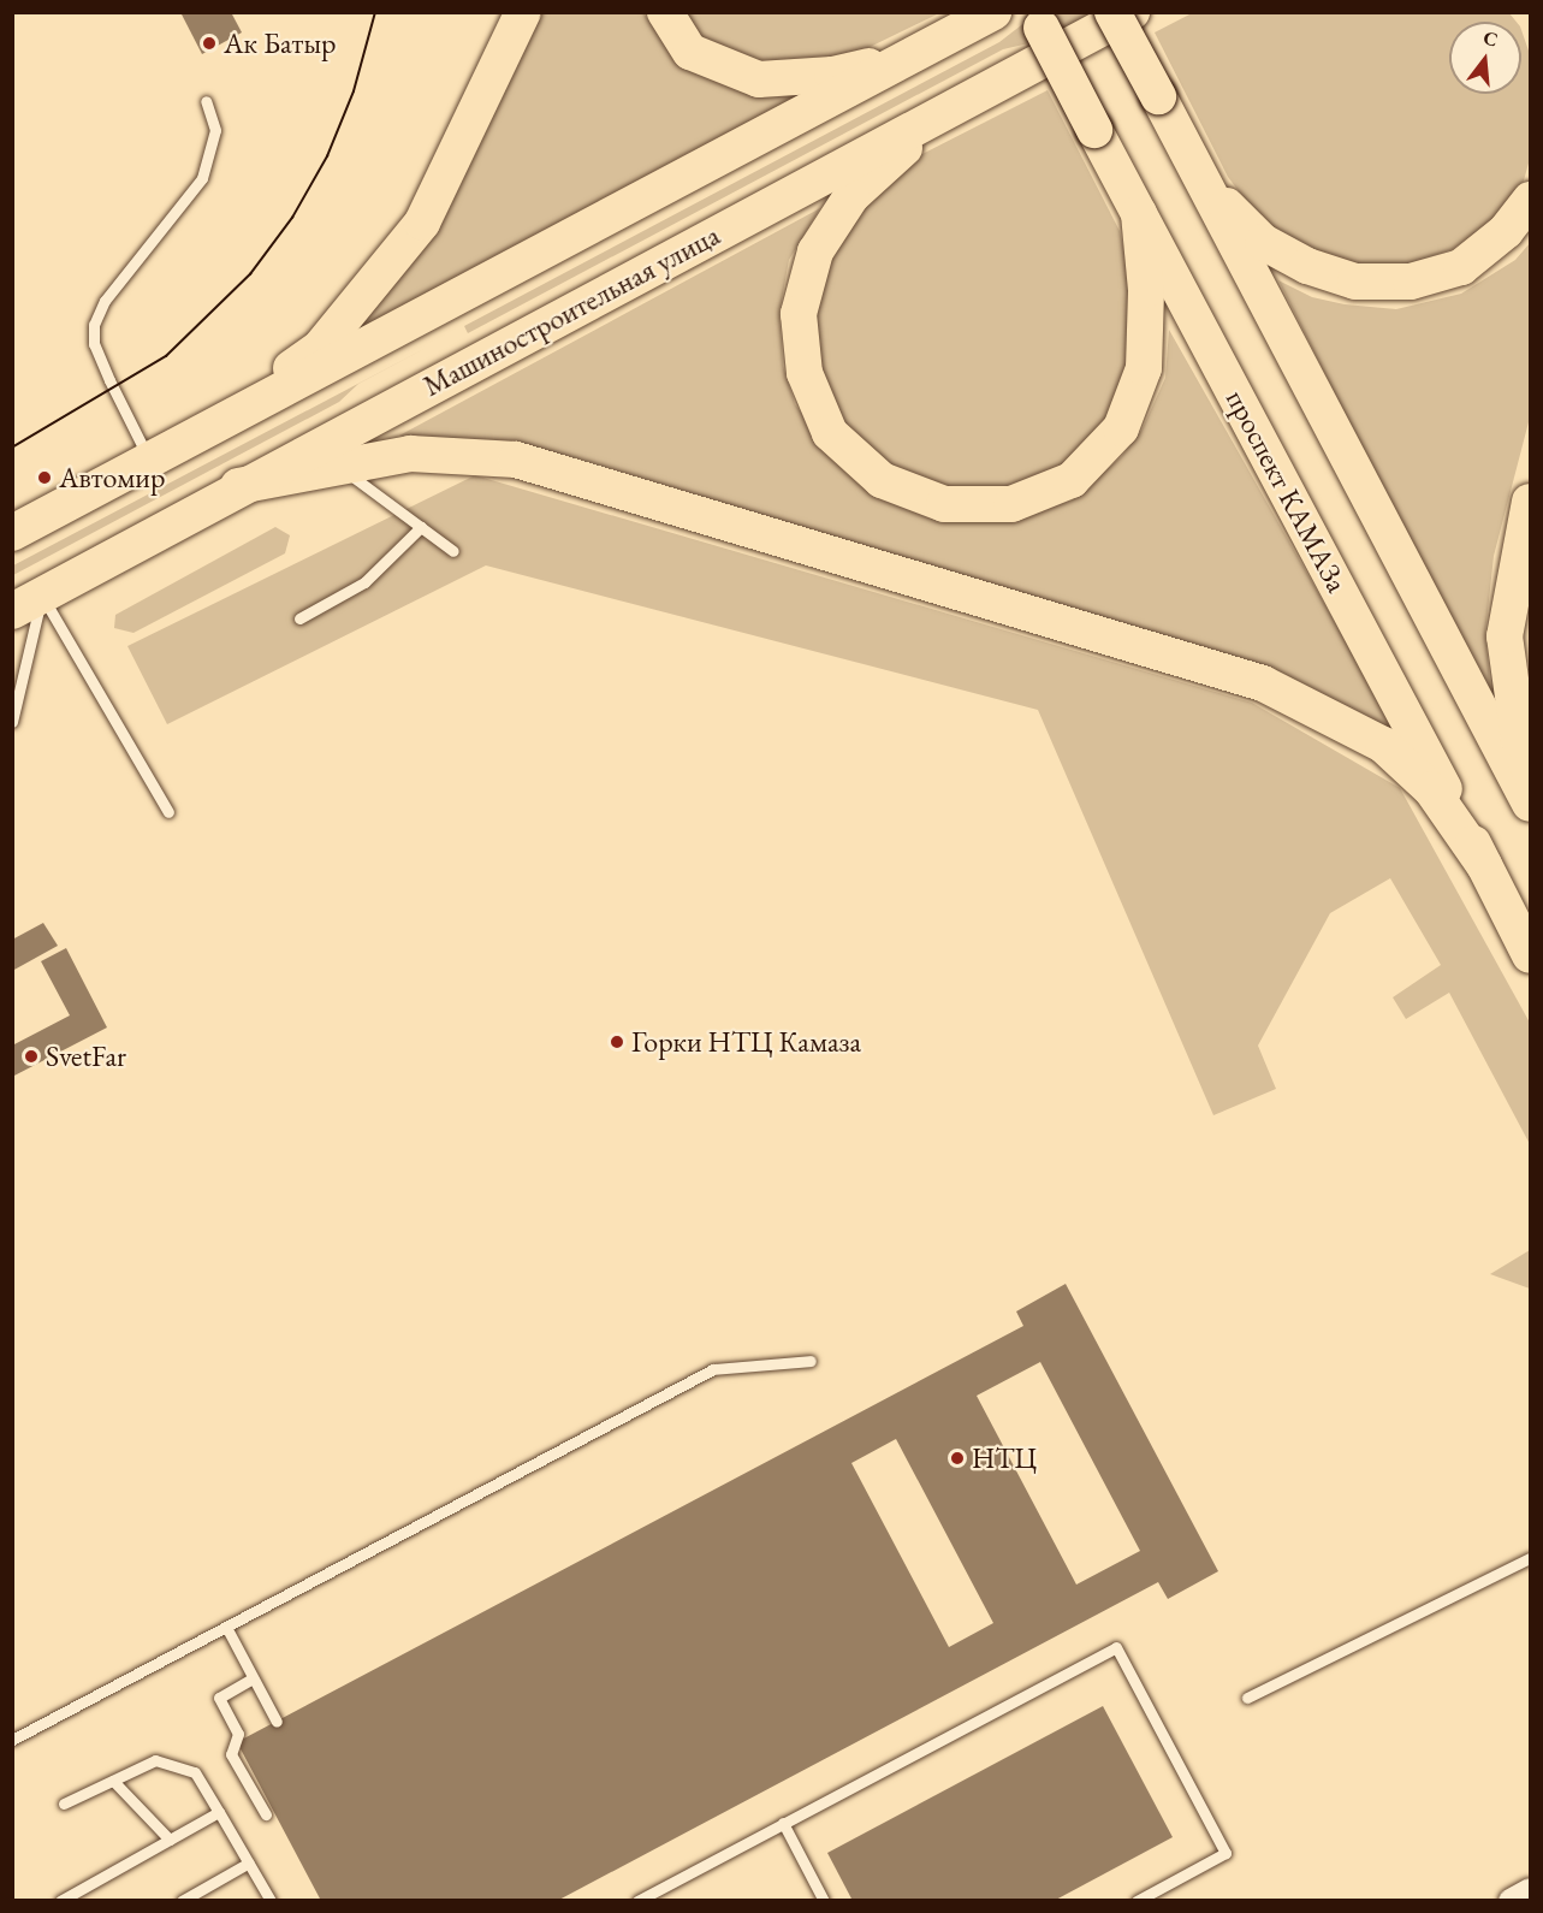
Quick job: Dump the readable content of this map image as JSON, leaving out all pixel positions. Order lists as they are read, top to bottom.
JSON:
{
  "streets": {
    "main road": ["Машиностроительная улица", "проспект КАМАЗа"]
  },
  "places": [
    "Ак Батыр",
    "Автомир",
    "Горки НТЦ Камаза",
    "SvetFar",
    "НТЦ"
  ],
  "north": "top"
}
